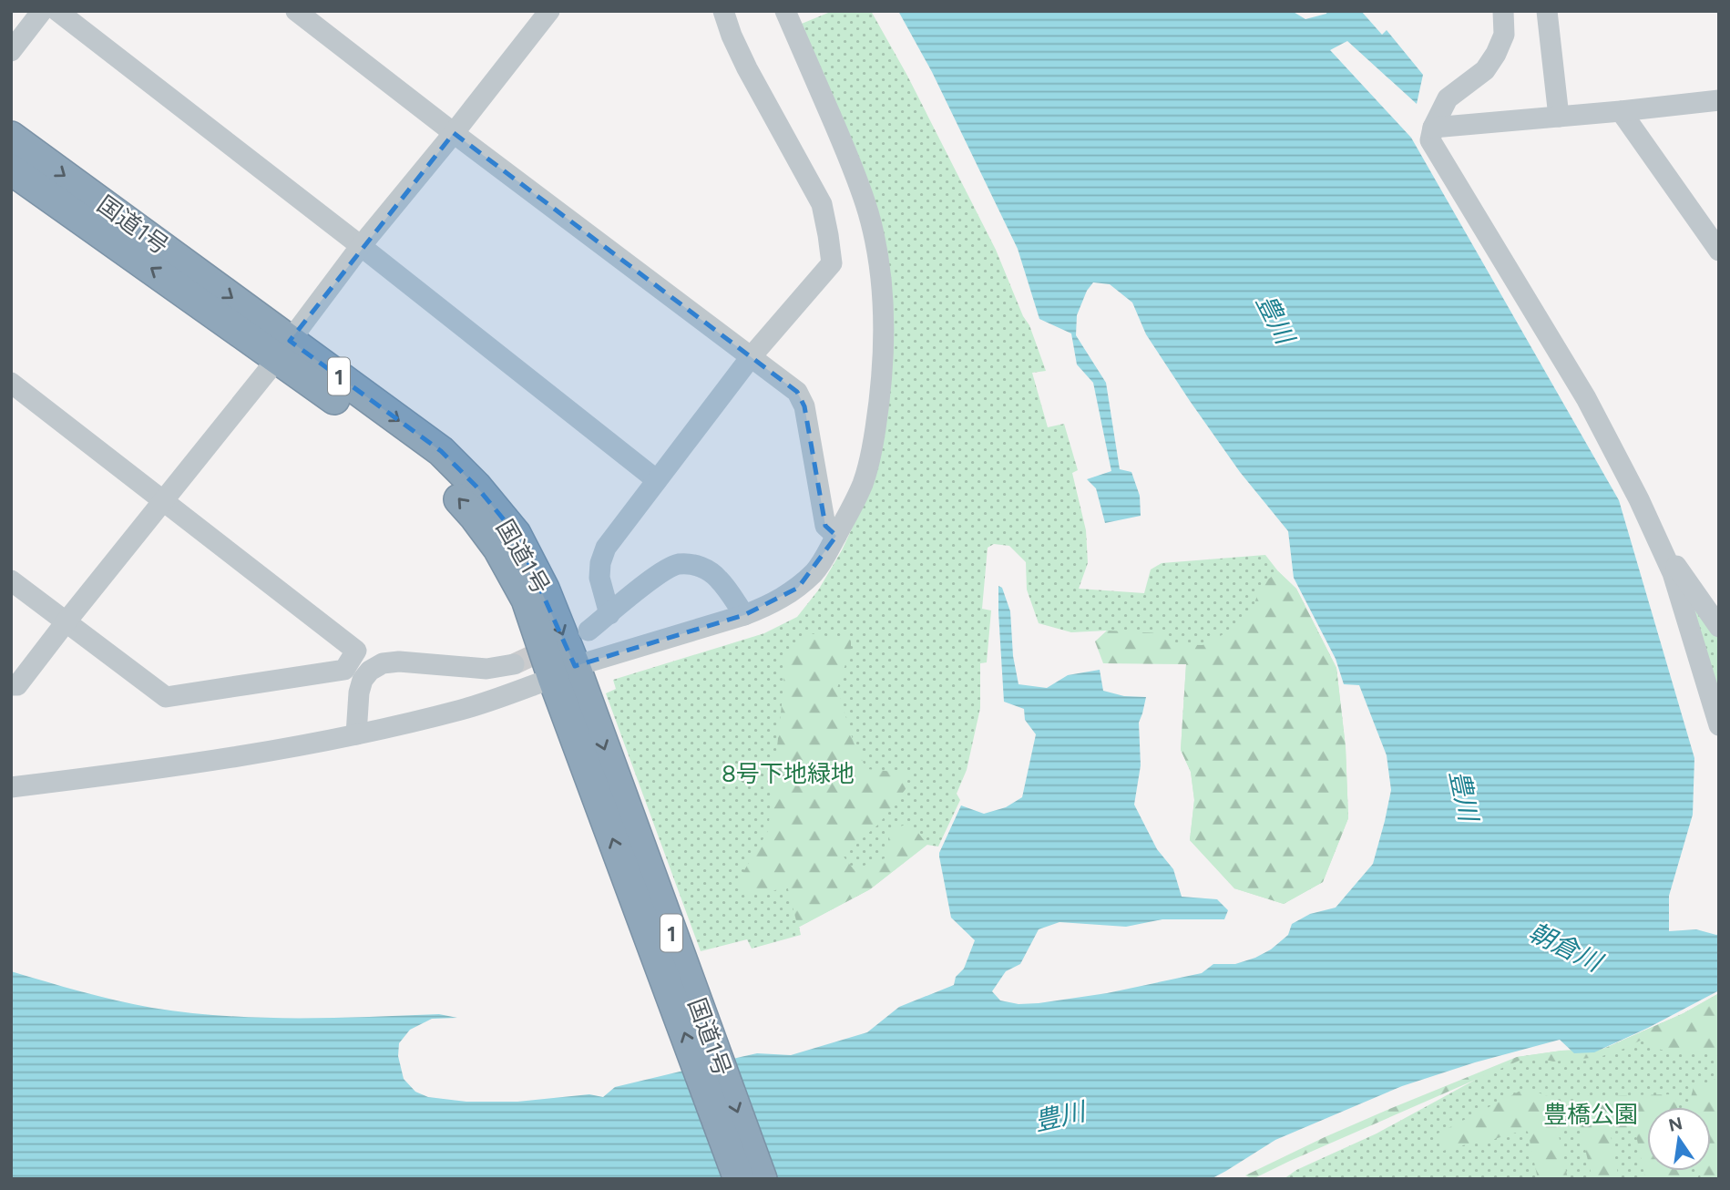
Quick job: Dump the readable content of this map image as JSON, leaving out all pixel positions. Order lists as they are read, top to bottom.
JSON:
{
  "streets": {
    "highway": ["国道1号", "1"]
  },
  "water": ["豊川", "朝倉川"],
  "parks": ["8号下地緑地", "豊橋公園"],
  "north": "top"
}
